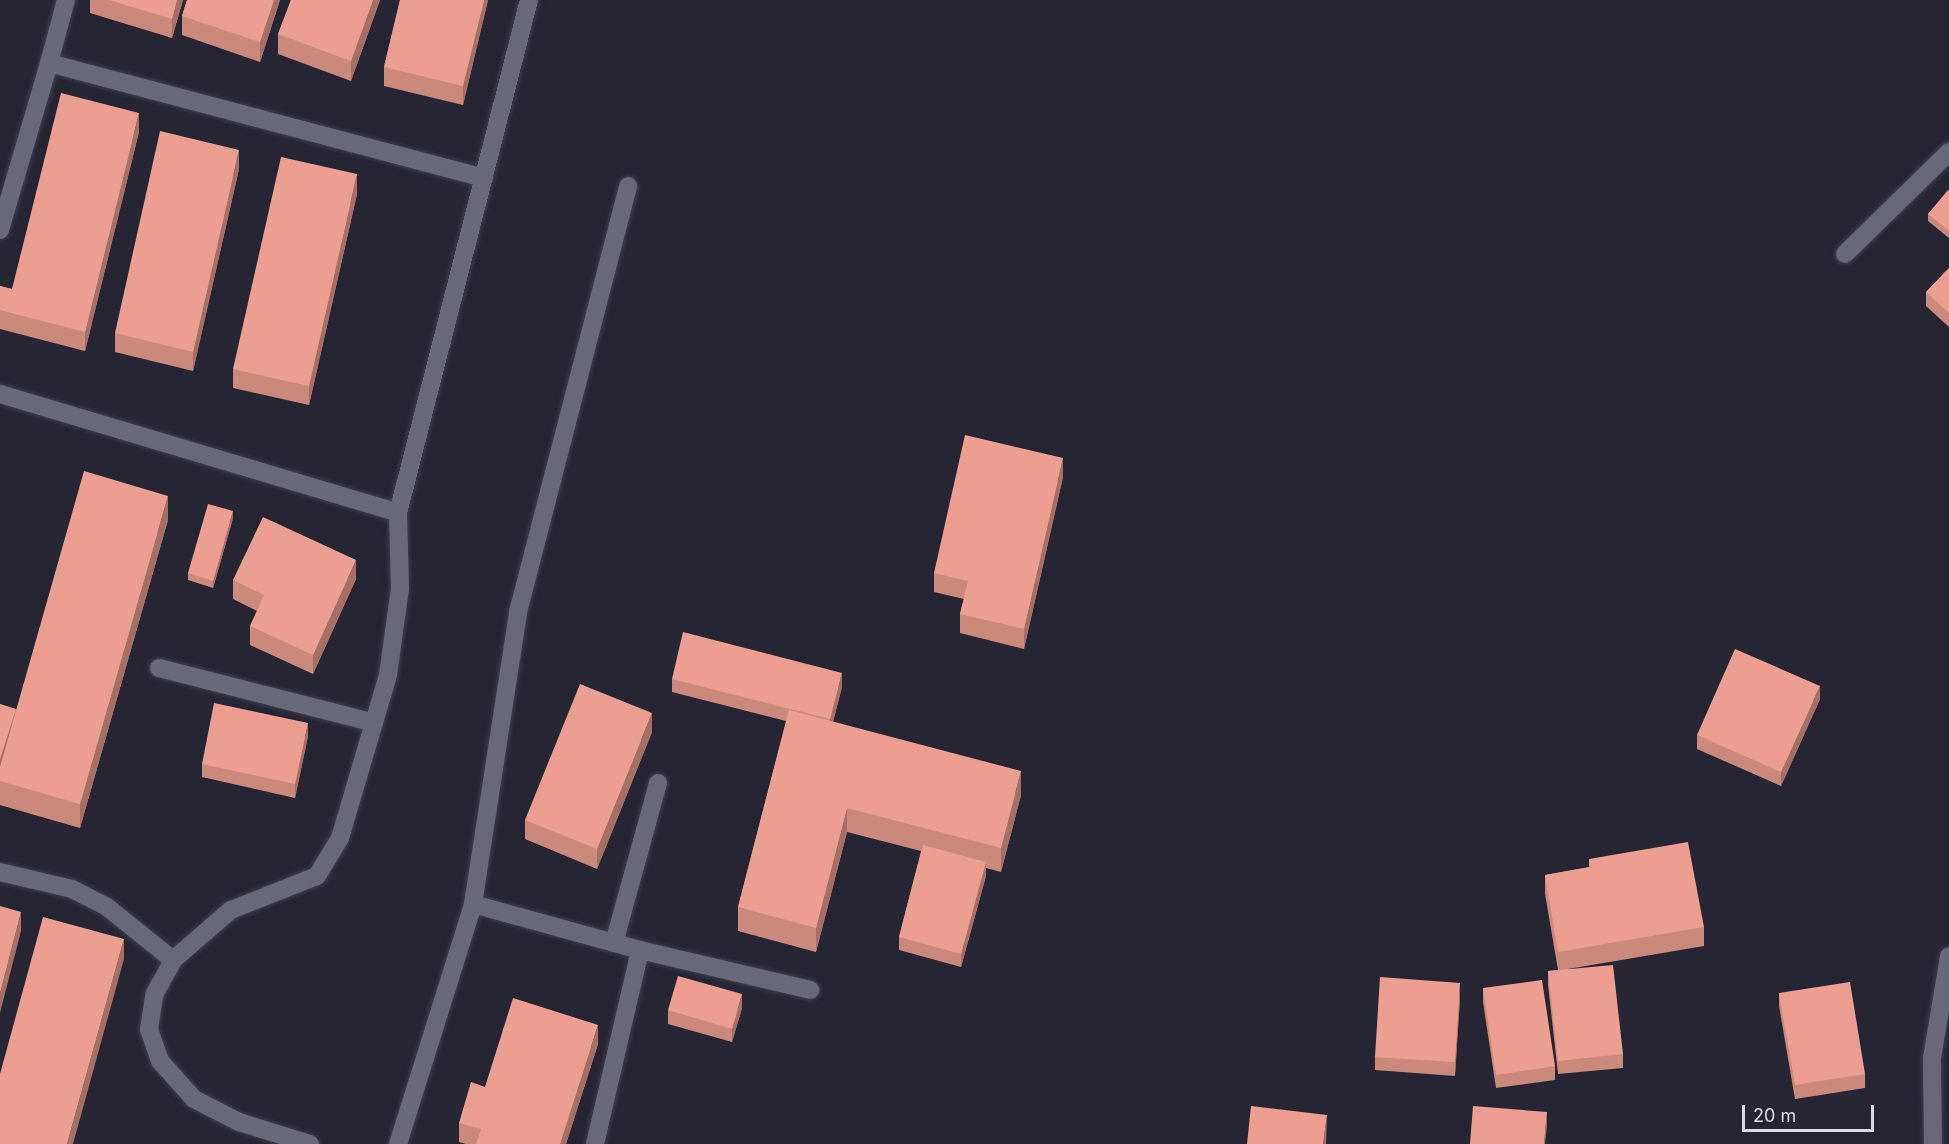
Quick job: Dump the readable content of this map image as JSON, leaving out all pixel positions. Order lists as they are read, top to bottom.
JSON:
{
  "scale_bar": "20 m"
}
